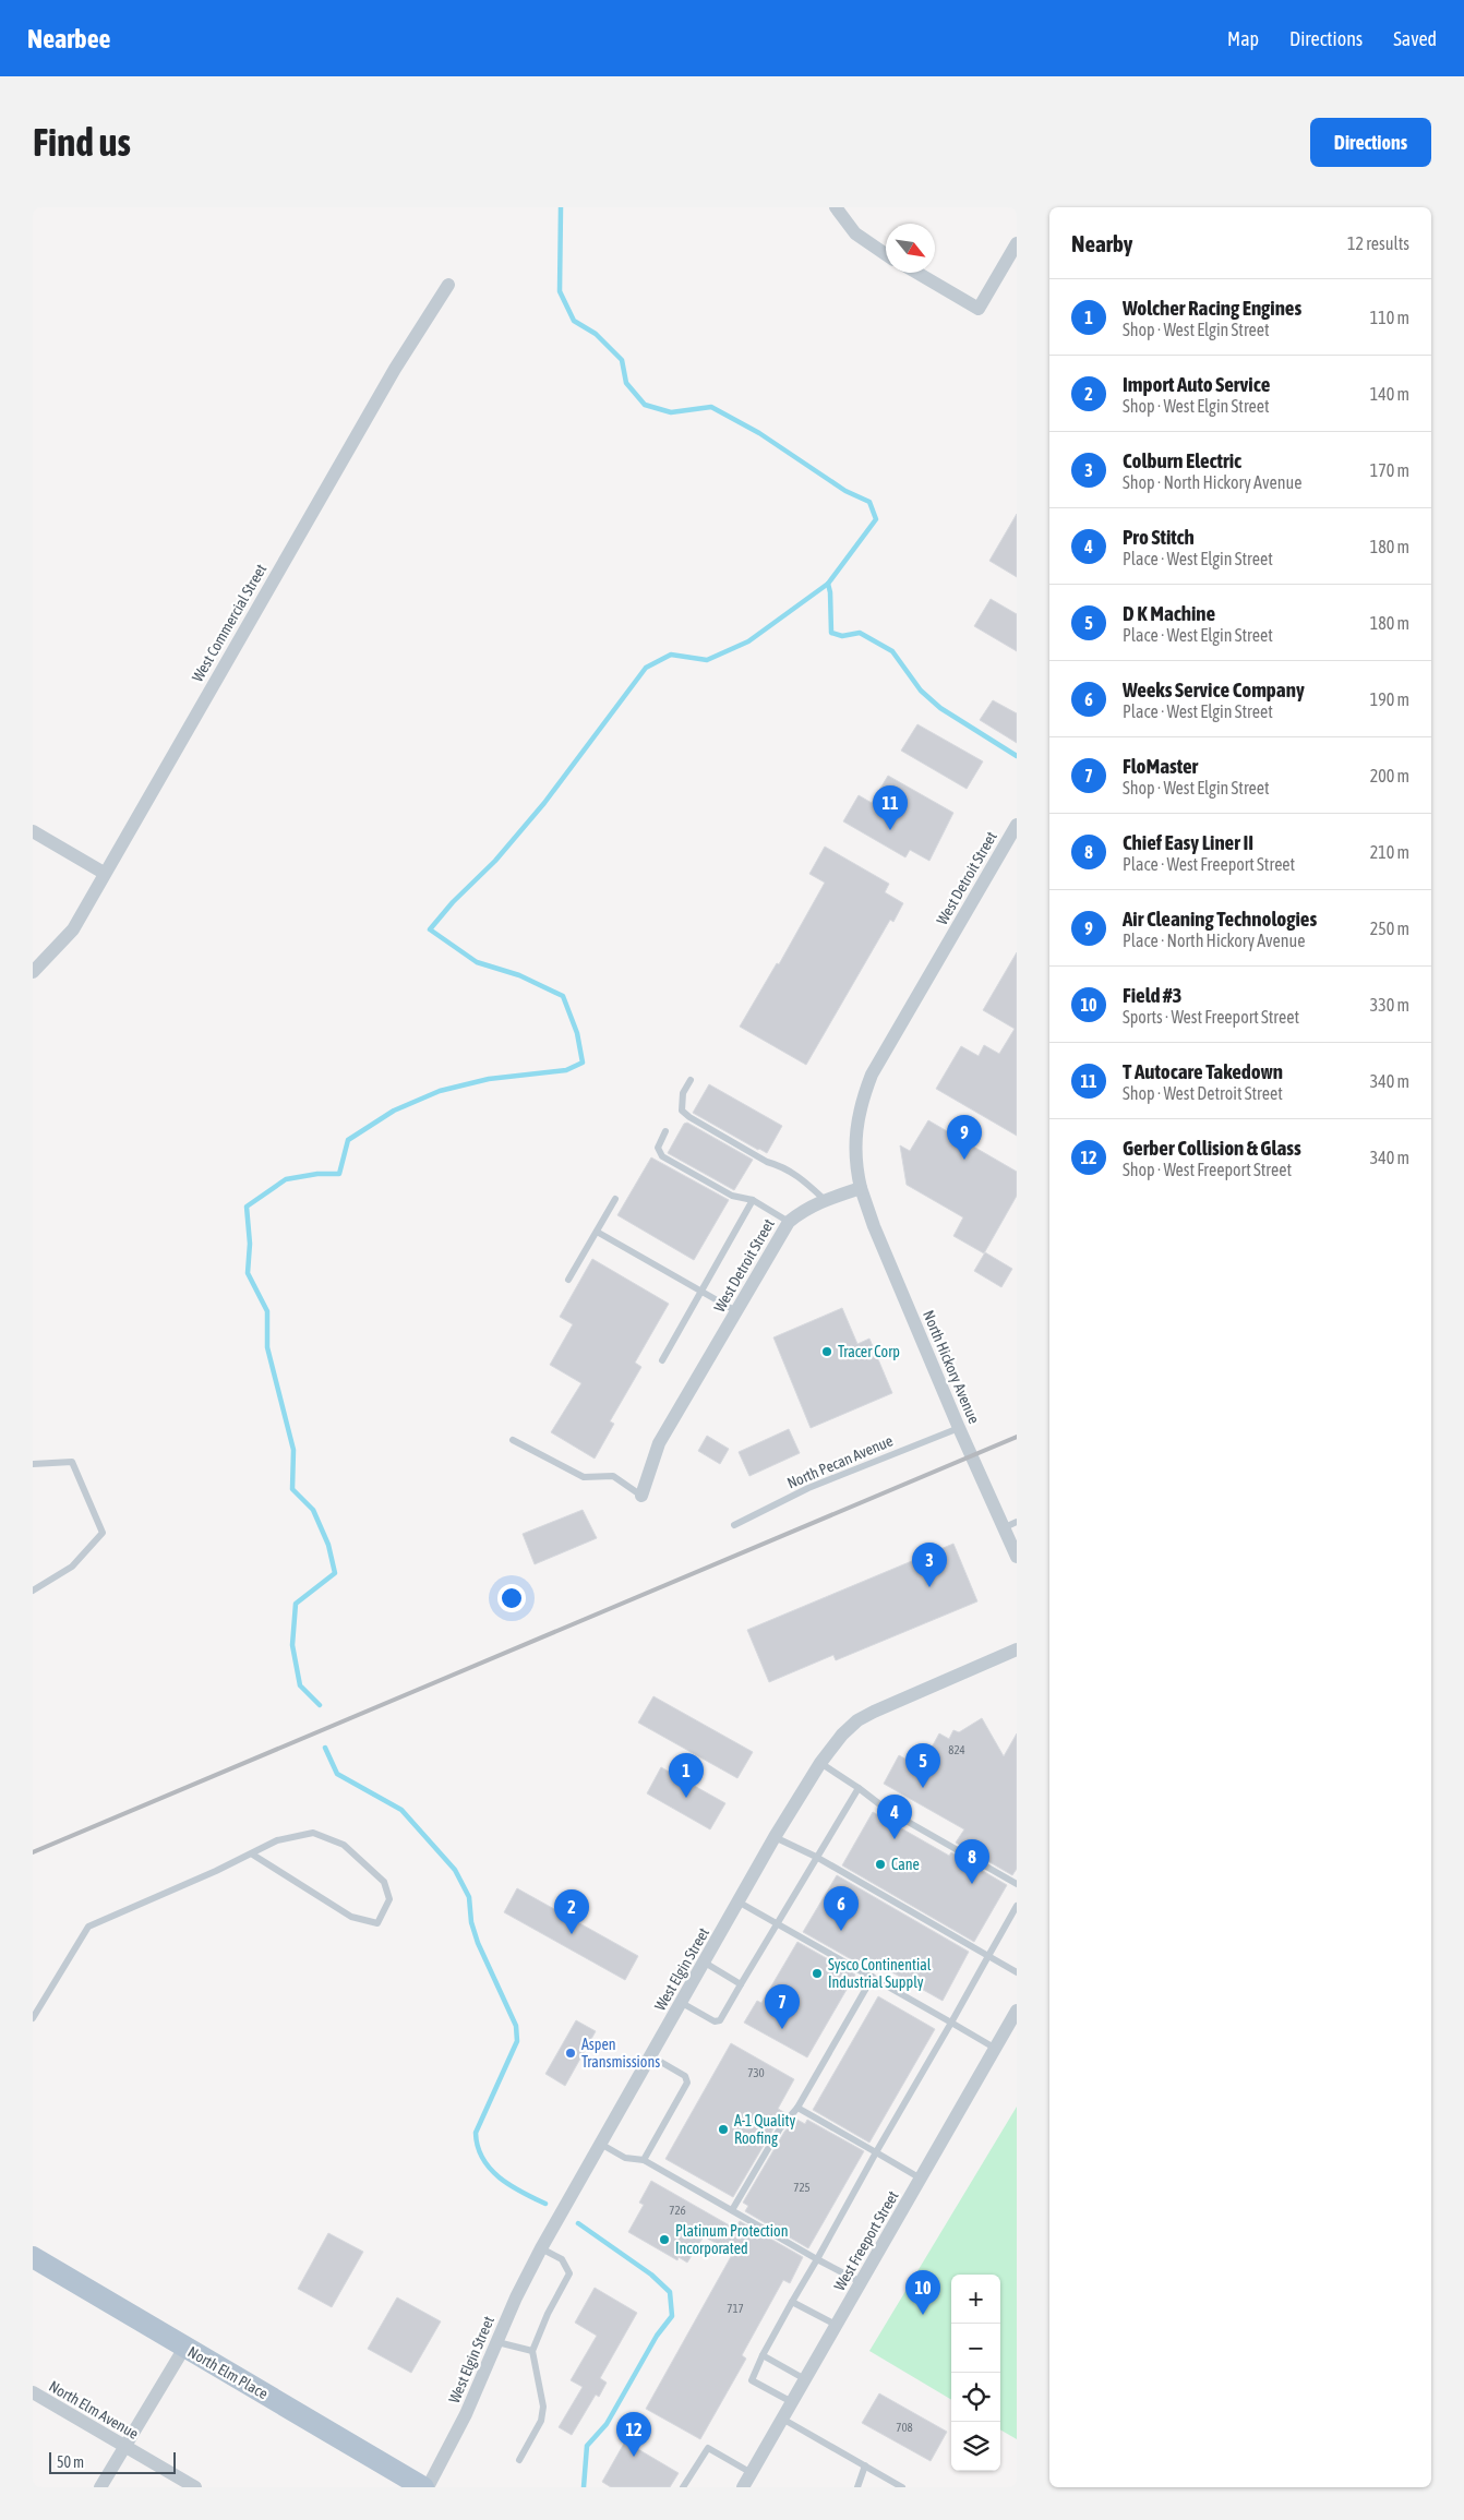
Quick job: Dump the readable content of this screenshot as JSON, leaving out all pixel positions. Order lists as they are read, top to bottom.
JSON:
{
  "streets": {
    "main road": ["North Elm Place"],
    "street": [
      "West Commercial Street",
      "West Detroit Street",
      "North Hickory Avenue",
      "West Elgin Street",
      "West Freeport Street",
      "North Elm Avenue"
    ],
    "lane": ["North Pecan Avenue"]
  },
  "crossings": [
    ["West Detroit Street", "North Hickory Avenue"],
    ["North Hickory Avenue", "North Pecan Avenue"],
    ["West Elgin Street", "North Elm Place"]
  ],
  "places": [
    "Tracer Corp",
    "Cane",
    "Sysco Continential Industrial Supply",
    "Aspen Transmissions",
    "A-1 Quality Roofing",
    "Platinum Protection Incorporated"
  ],
  "house_numbers": [
    "824",
    "730",
    "725",
    "726",
    "717",
    "708"
  ],
  "scale_bar": "50 m",
  "north": "bottom right",
  "page": {
    "header": "Nearbee",
    "nav": ["Map", "Directions", "Saved"],
    "buttons": "Directions",
    "title": "Find us",
    "heading": ["Nearby", "12 results"],
    "list": [
      {
        "mark": "1",
        "name": "Wolcher Racing Engines",
        "note": "Shop · West Elgin Street",
        "value": "110 m"
      },
      {
        "mark": "2",
        "name": "Import Auto Service",
        "note": "Shop · West Elgin Street",
        "value": "140 m"
      },
      {
        "mark": "3",
        "name": "Colburn Electric",
        "note": "Shop · North Hickory Avenue",
        "value": "170 m"
      },
      {
        "mark": "4",
        "name": "Pro Stitch",
        "note": "Place · West Elgin Street",
        "value": "180 m"
      },
      {
        "mark": "5",
        "name": "D K Machine",
        "note": "Place · West Elgin Street",
        "value": "180 m"
      },
      {
        "mark": "6",
        "name": "Weeks Service Company",
        "note": "Place · West Elgin Street",
        "value": "190 m"
      },
      {
        "mark": "7",
        "name": "FloMaster",
        "note": "Shop · West Elgin Street",
        "value": "200 m"
      },
      {
        "mark": "8",
        "name": "Chief Easy Liner II",
        "note": "Place · West Freeport Street",
        "value": "210 m"
      },
      {
        "mark": "9",
        "name": "Air Cleaning Technologies",
        "note": "Place · North Hickory Avenue",
        "value": "250 m"
      },
      {
        "mark": "10",
        "name": "Field #3",
        "note": "Sports · West Freeport Street",
        "value": "330 m"
      },
      {
        "mark": "11",
        "name": "T Autocare Takedown",
        "note": "Shop · West Detroit Street",
        "value": "340 m"
      },
      {
        "mark": "12",
        "name": "Gerber Collision & Glass",
        "note": "Shop · West Freeport Street",
        "value": "340 m"
      }
    ],
    "pins": [
      "11",
      "9",
      "3",
      "5",
      "1",
      "4",
      "8",
      "6",
      "2",
      "7",
      "10",
      "12"
    ],
    "map_buttons": ["+", "−"],
    "scale": "50 m"
  }
}
